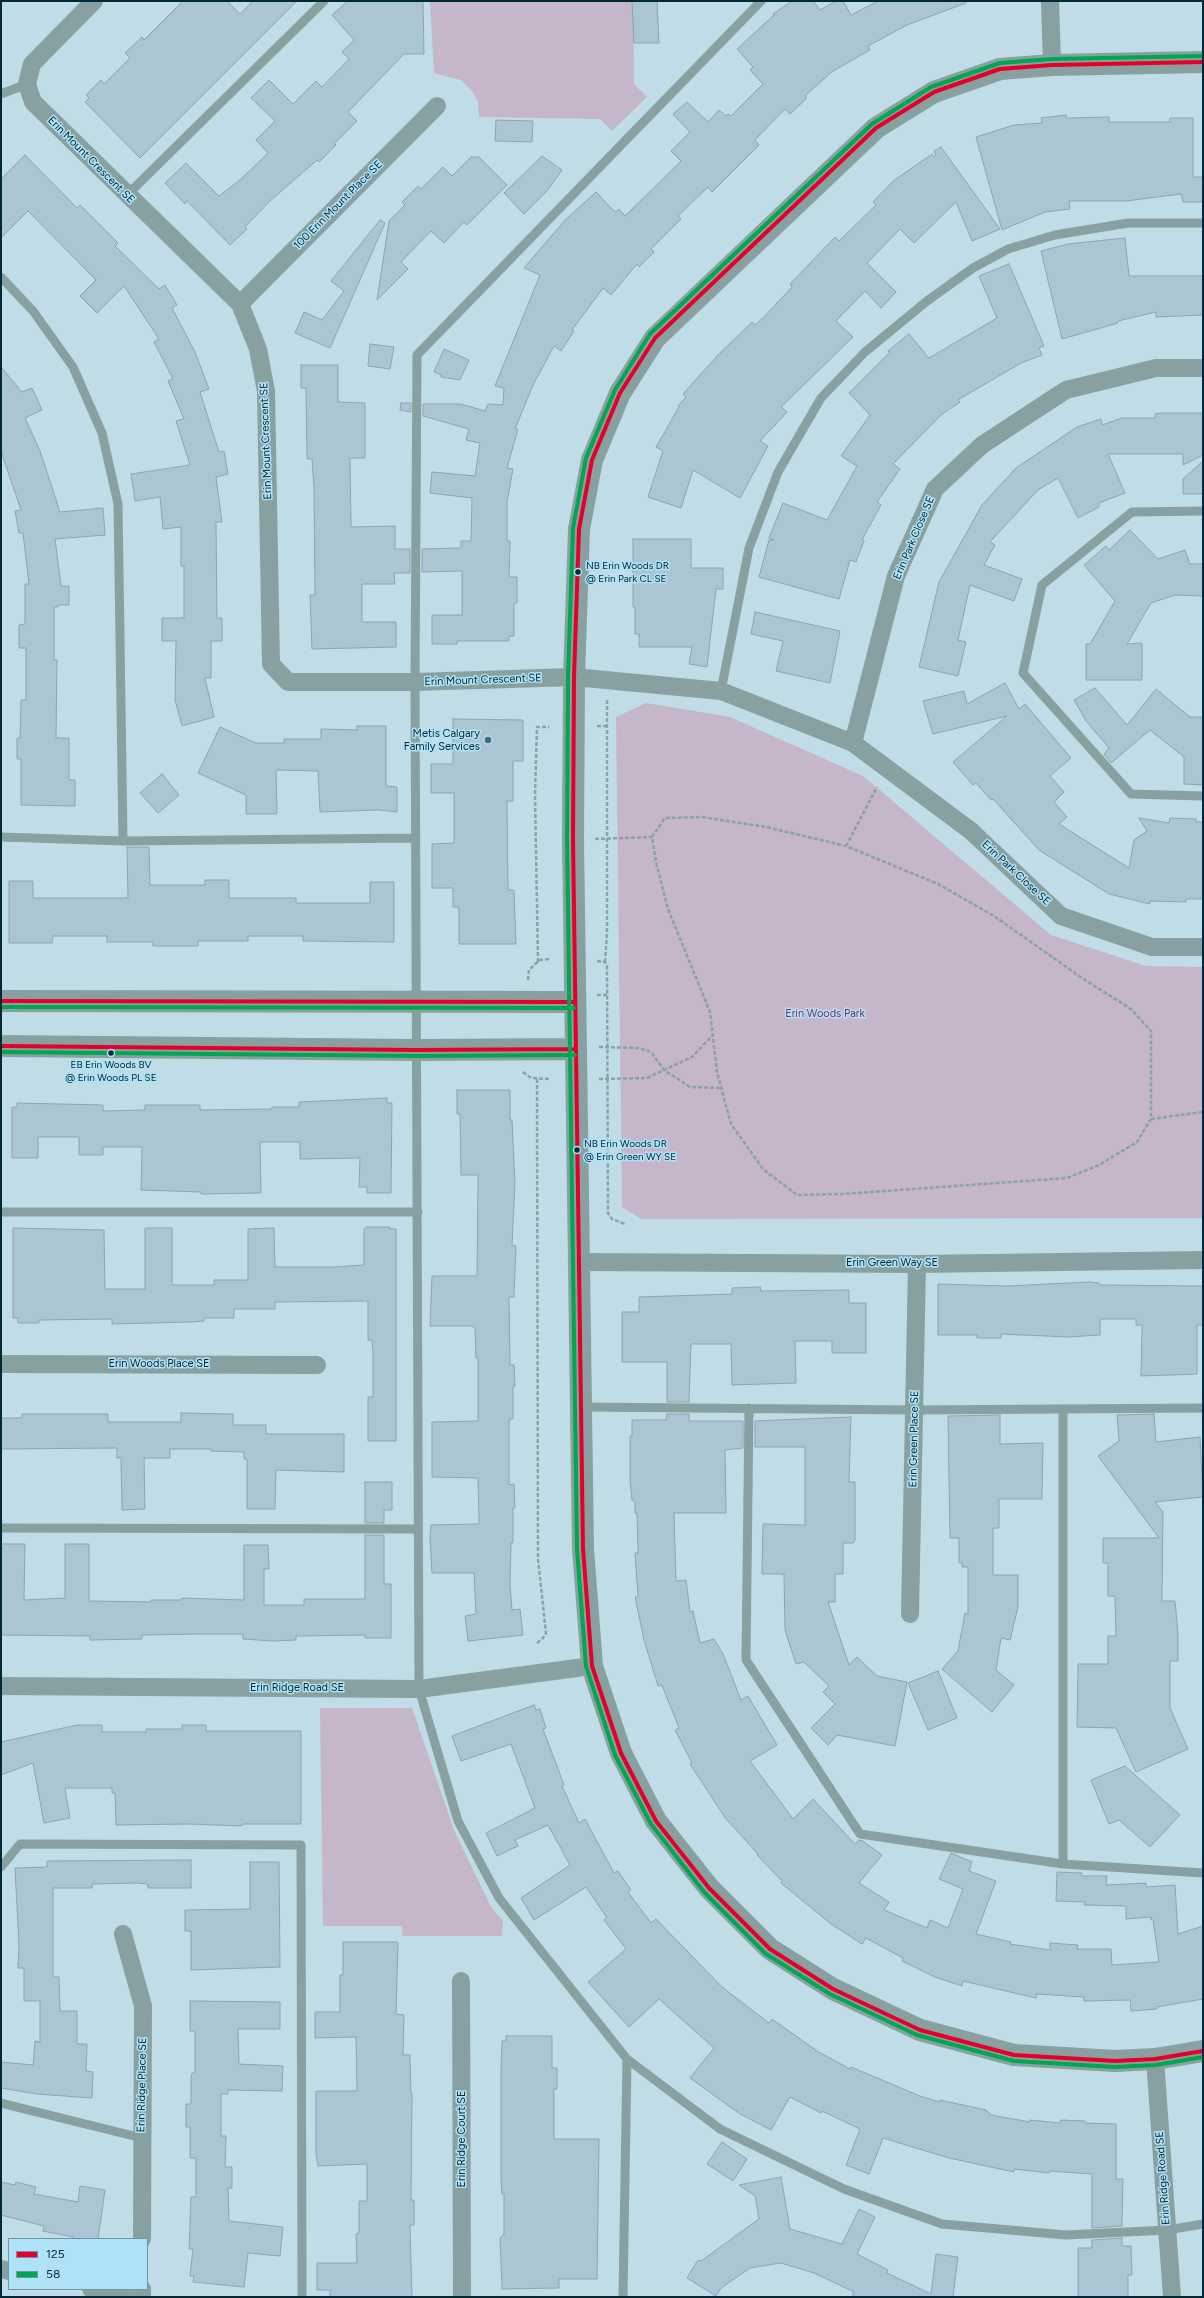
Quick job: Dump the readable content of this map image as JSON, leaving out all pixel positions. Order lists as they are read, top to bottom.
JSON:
{
  "streets": {
    "street": [
      "Erin Mount Crescent SE",
      "100 Erin Mount Place SE",
      "Erin Park Close SE",
      "Erin Green Way SE",
      "Erin Woods Place SE",
      "Erin Green Place SE",
      "Erin Ridge Road SE",
      "Erin Ridge Place SE",
      "Erin Ridge Court SE"
    ]
  },
  "crossings": [
    ["Erin Mount Crescent SE", "100 Erin Mount Place SE"],
    ["Erin Mount Crescent SE", "Erin Park Close SE"],
    ["Erin Green Way SE", "Erin Green Place SE"]
  ],
  "parks": ["Erin Woods Park"],
  "places": [
    "NB Erin Woods DR @ Erin Park CL SE",
    "Metis Calgary Family Services",
    "EB Erin Woods BV @ Erin Woods PL SE",
    "NB Erin Woods DR @ Erin Green WY SE"
  ],
  "lines": ["transit line 58", "transit line 125"],
  "legend": ["125", "58"]
}
